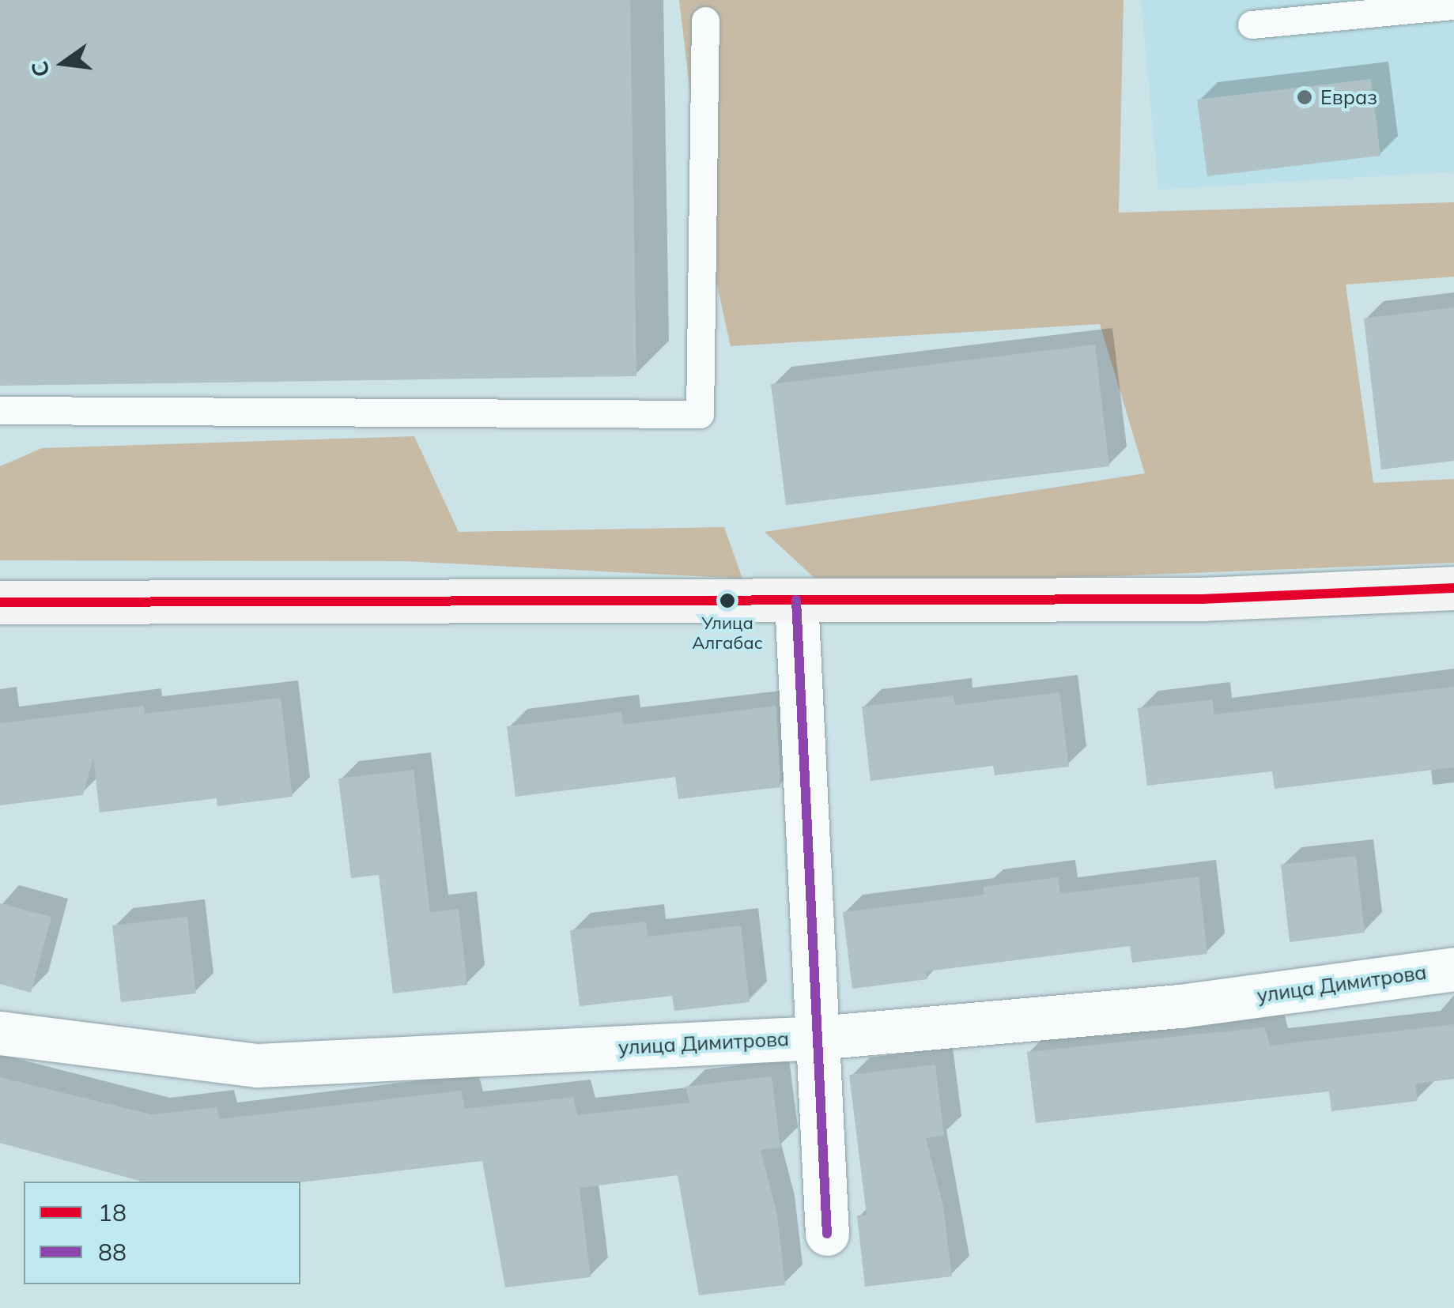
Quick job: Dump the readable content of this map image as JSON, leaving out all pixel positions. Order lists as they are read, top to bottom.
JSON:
{
  "streets": {
    "street": ["улица Димитрова"]
  },
  "places": ["Евраз", "Улица Алгабас"],
  "lines": ["transit line 18", "transit line 88"],
  "legend": ["18", "88"],
  "north": "left"
}
